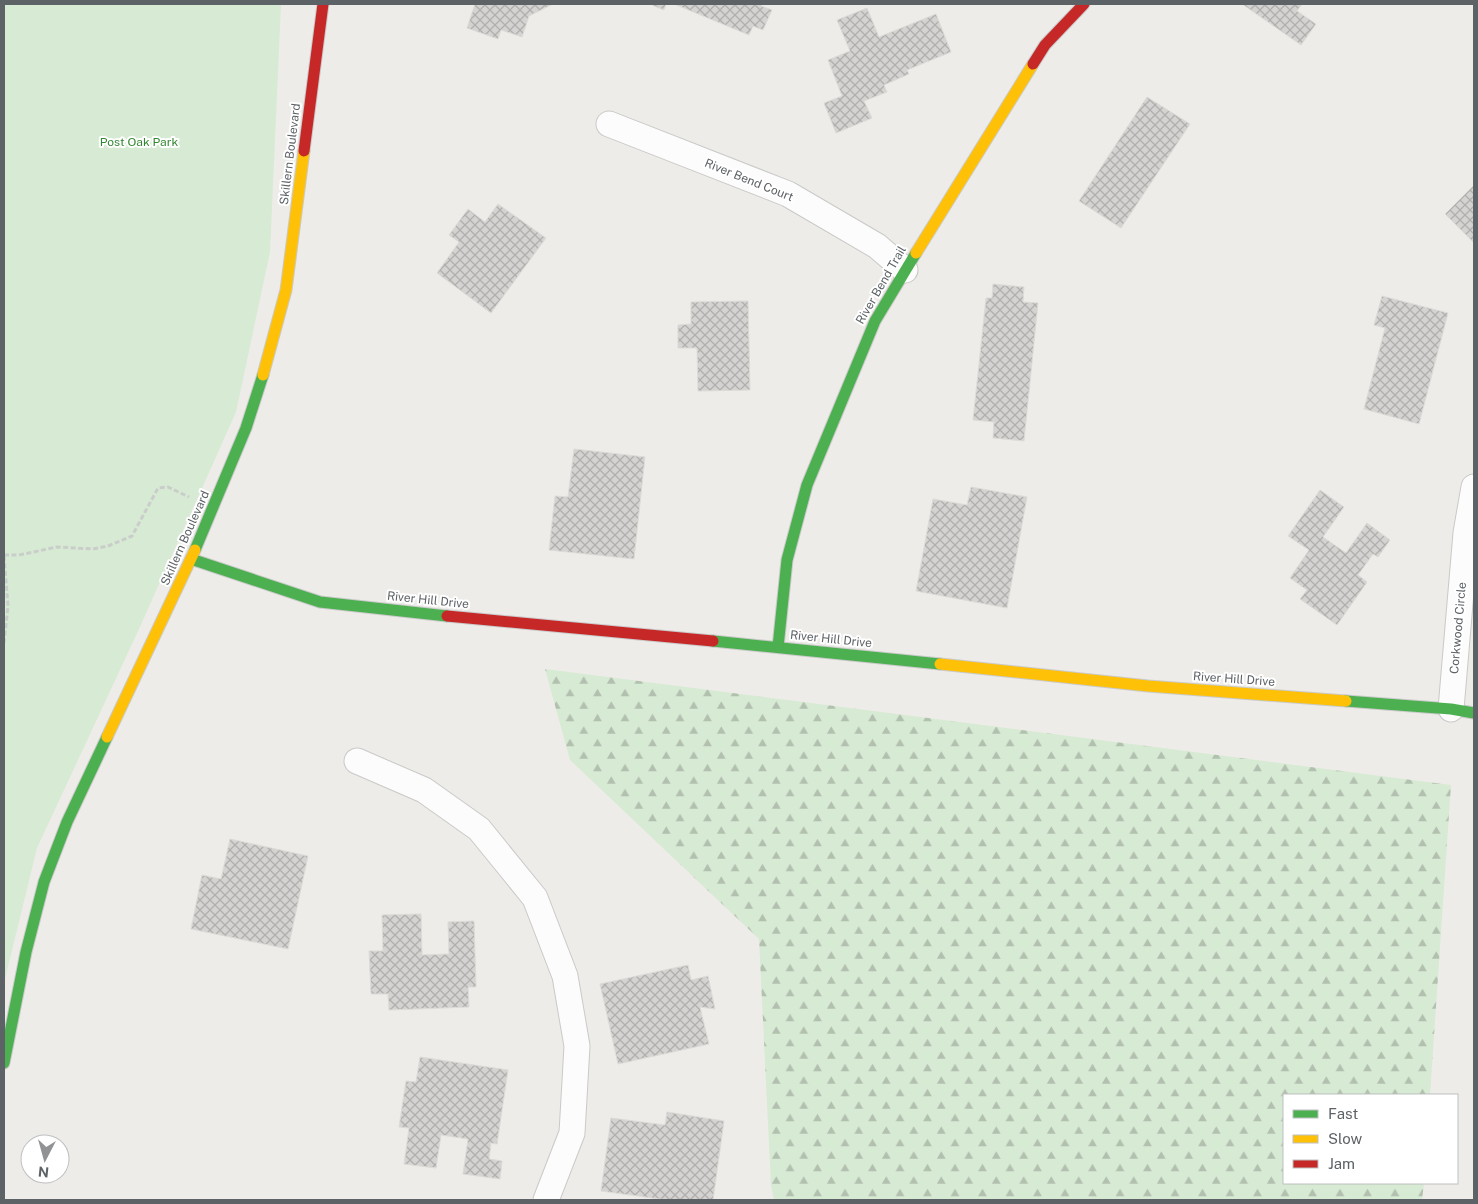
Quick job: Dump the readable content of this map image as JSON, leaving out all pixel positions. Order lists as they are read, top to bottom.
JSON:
{
  "streets": {
    "street": [
      "Skillern Boulevard",
      "River Bend Court",
      "River Bend Trail",
      "River Hill Drive",
      "Corkwood Circle"
    ]
  },
  "crossings": [
    ["Skillern Boulevard", "River Hill Drive"],
    ["River Bend Court", "River Bend Trail"],
    ["River Bend Trail", "River Hill Drive"],
    ["River Hill Drive", "Corkwood Circle"]
  ],
  "parks": ["Post Oak Park"],
  "legend": ["Fast", "Slow", "Jam"],
  "north": "bottom"
}
